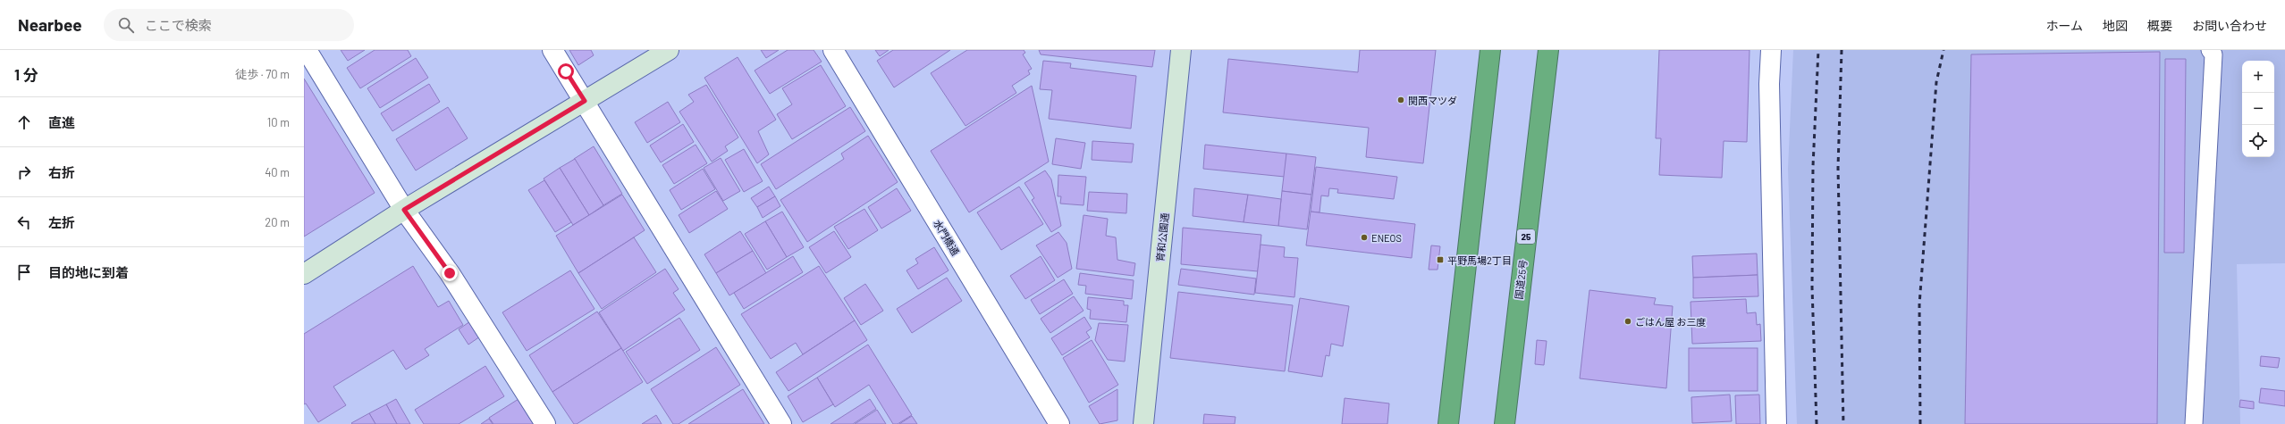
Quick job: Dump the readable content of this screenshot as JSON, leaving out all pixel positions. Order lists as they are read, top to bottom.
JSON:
{
  "streets": {
    "highway": ["25", "国道25号"],
    "street": ["水門橋通", "育和公園通"]
  },
  "places": {
    "other": ["関西マツダ", "ENEOS", "ごはん屋 お三度"],
    "transit": ["平野馬場2丁目"]
  },
  "page": {
    "header": "Nearbee",
    "search": "ここで検索",
    "nav": [
      "ホーム",
      "地図",
      "概要",
      "お問い合わせ"
    ],
    "heading": ["1 分", "徒歩 · 70 m"],
    "map_buttons": ["+", "−"],
    "list": [
      ["直進", "10 m"],
      ["右折", "40 m"],
      ["左折", "20 m"],
      "目的地に到着"
    ]
  }
}
